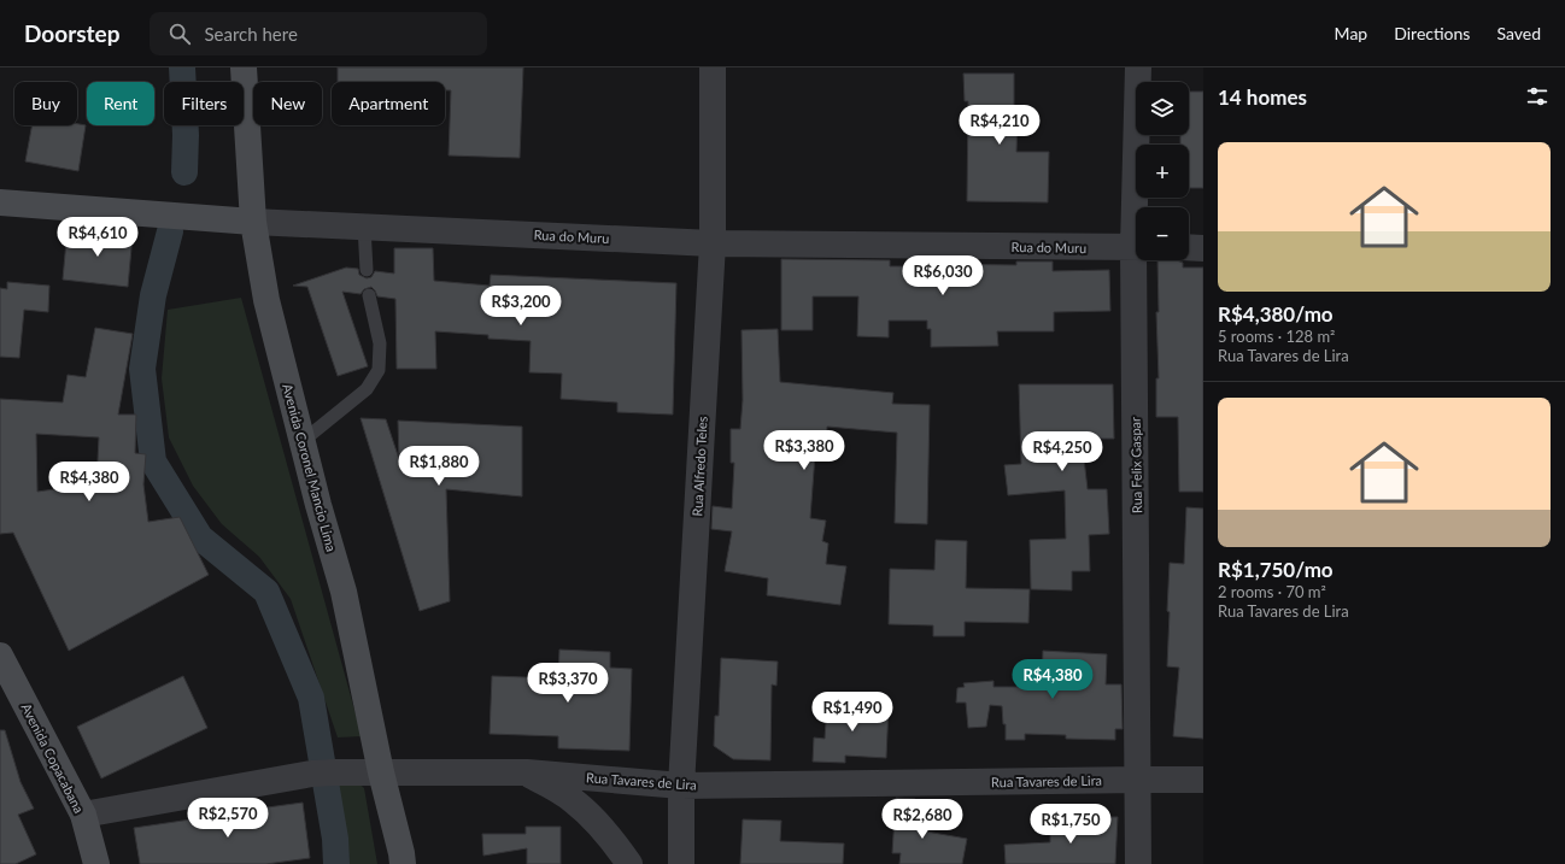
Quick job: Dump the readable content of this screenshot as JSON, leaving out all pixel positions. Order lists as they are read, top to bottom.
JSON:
{
  "streets": {
    "main road": ["Rua do Muru", "Avenida Coronel Mancio Lima", "Avenida Copacabana"],
    "street": ["Rua Felix Gaspar", "Rua Alfredo Teles", "Rua Tavares de Lira"]
  },
  "crossings": [
    ["Rua do Muru", "Rua Alfredo Teles"],
    ["Rua do Muru", "Avenida Coronel Mancio Lima"],
    ["Rua Felix Gaspar", "Rua Tavares de Lira"],
    ["Rua Alfredo Teles", "Rua Tavares de Lira"],
    ["Avenida Coronel Mancio Lima", "Rua Tavares de Lira"],
    ["Avenida Copacabana", "Rua Tavares de Lira"]
  ],
  "page": {
    "header": "Doorstep",
    "search": "Search here",
    "nav": ["Map", "Directions", "Saved"],
    "heading": "14 homes",
    "map_buttons": ["+", "−"],
    "chip": [
      "Buy",
      "Rent",
      "Filters",
      "New",
      "Apartment"
    ],
    "price": [
      "R$4,210",
      "R$4,610",
      "R$6,030",
      "R$3,200",
      "R$3,380",
      "R$4,250",
      "R$1,880",
      "R$4,380",
      "R$4,380",
      "R$3,370",
      "R$1,490",
      "R$2,570",
      "R$2,680",
      "R$1,750"
    ],
    "list": [
      {
        "name": "R$4,380/mo",
        "note": "5 rooms · 128 m² · Rua Tavares de Lira"
      },
      {
        "name": "R$1,750/mo",
        "note": "2 rooms · 70 m² · Rua Tavares de Lira"
      }
    ]
  }
}
